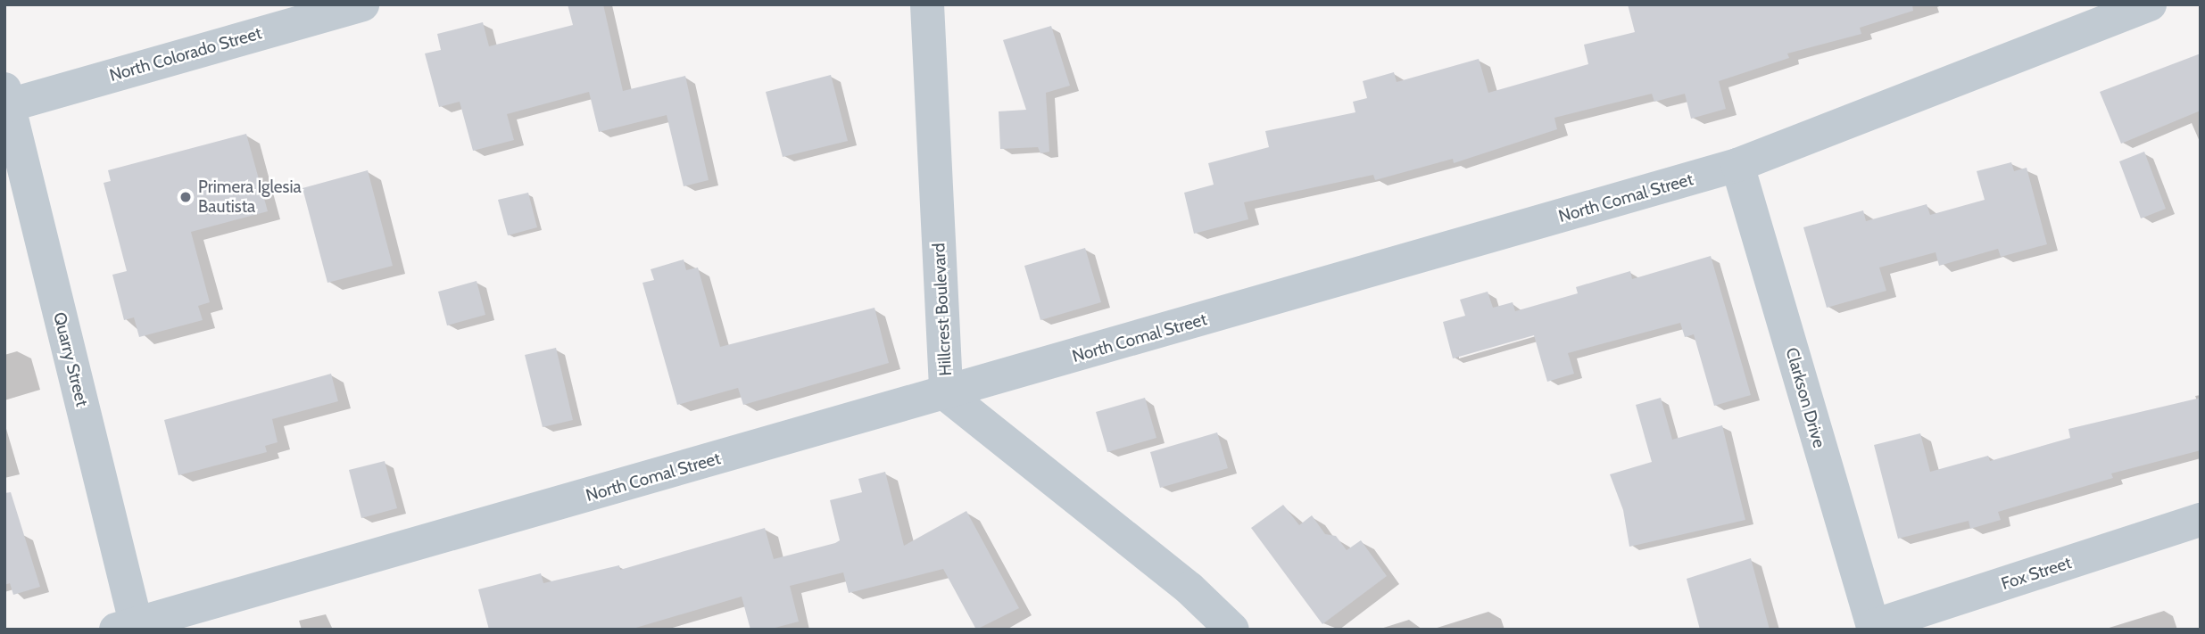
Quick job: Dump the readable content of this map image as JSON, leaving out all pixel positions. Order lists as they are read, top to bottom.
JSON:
{
  "streets": {
    "street": [
      "North Colorado Street",
      "North Comal Street",
      "Hillcrest Boulevard",
      "Quarry Street",
      "Clarkson Drive",
      "Fox Street"
    ]
  },
  "crossings": [
    ["North Colorado Street", "Quarry Street"],
    ["North Comal Street", "Hillcrest Boulevard"],
    ["North Comal Street", "Quarry Street"],
    ["North Comal Street", "Clarkson Drive"],
    ["Clarkson Drive", "Fox Street"]
  ],
  "places": ["Primera Iglesia Bautista"]
}
